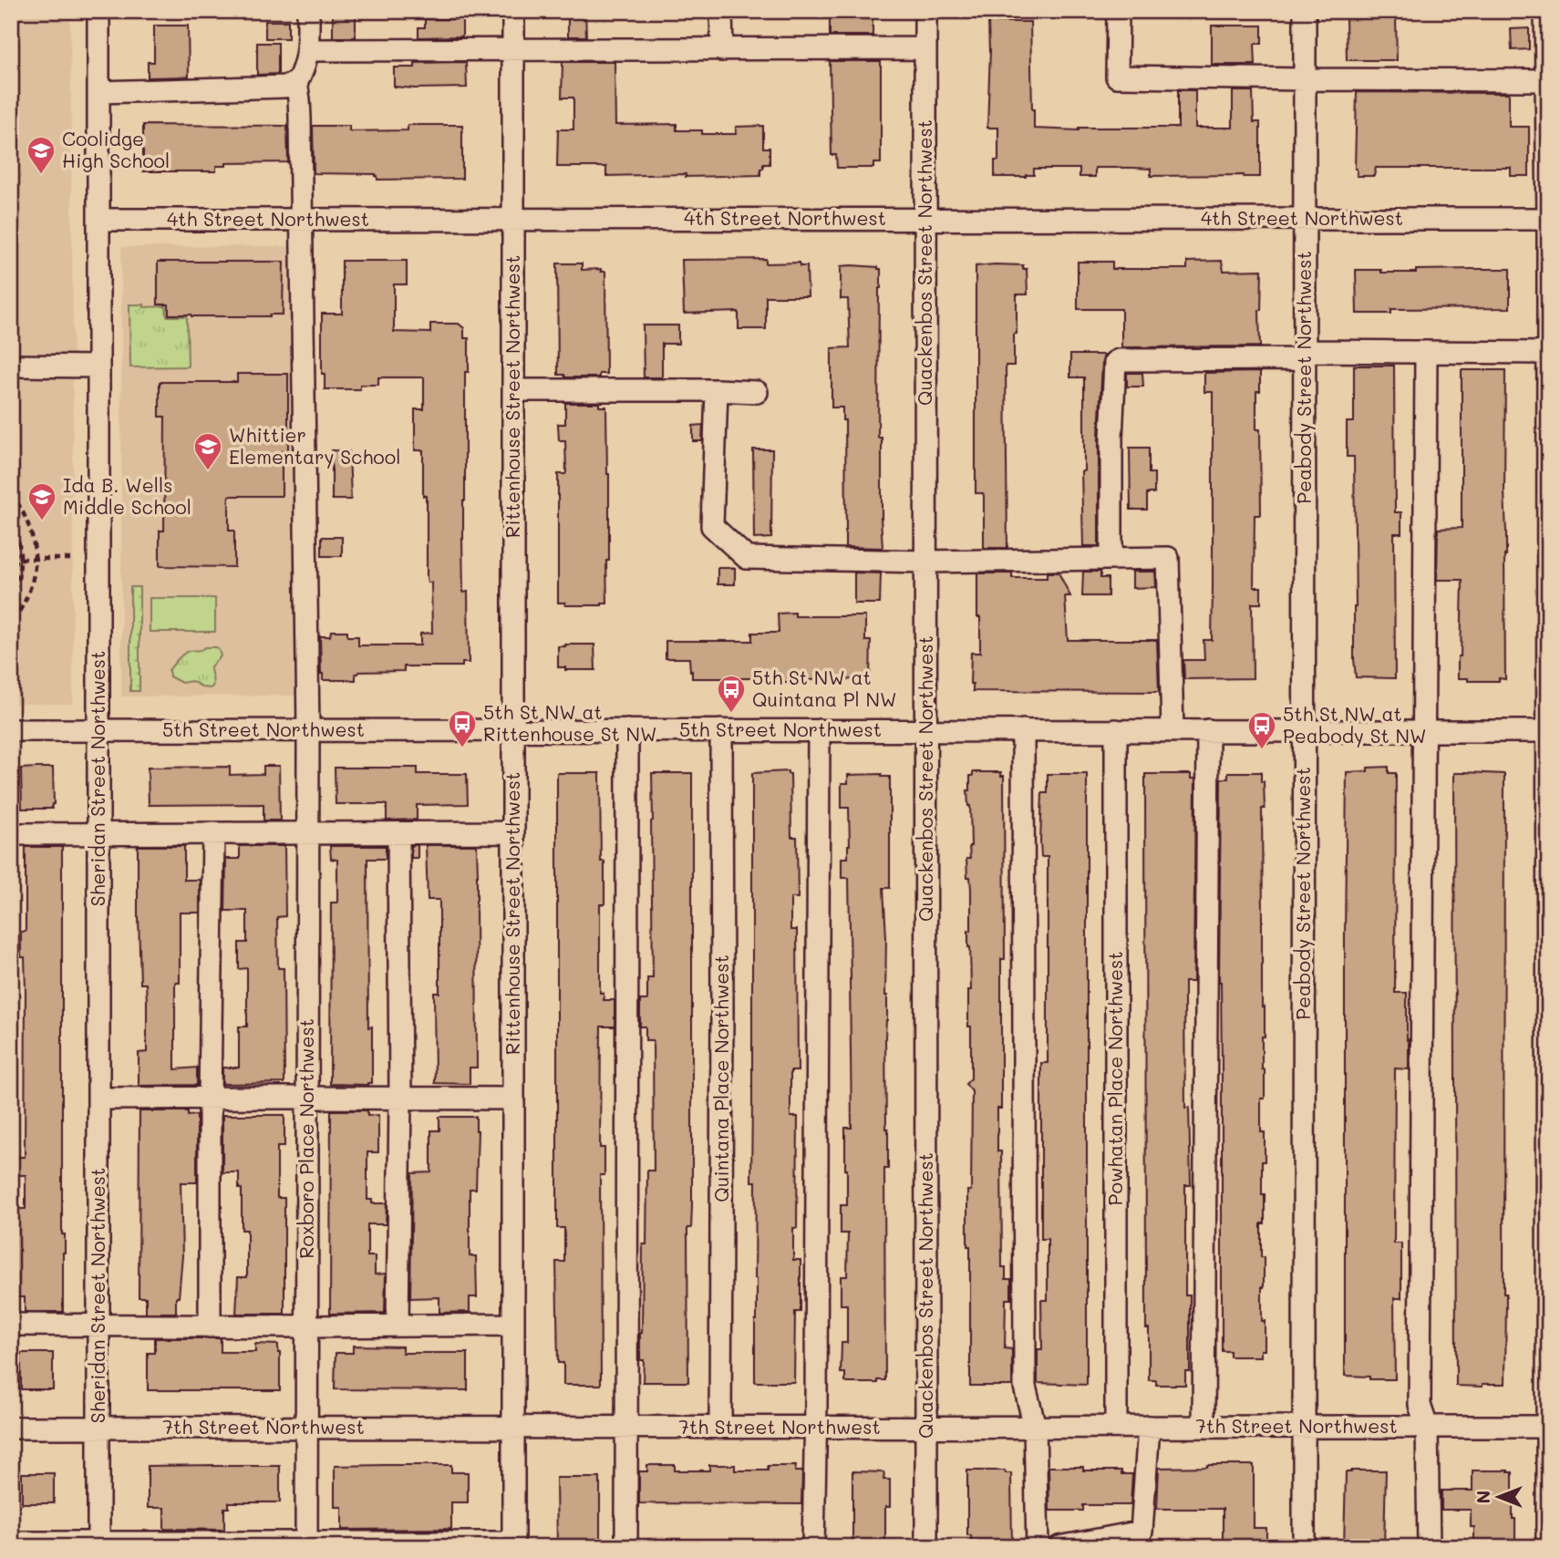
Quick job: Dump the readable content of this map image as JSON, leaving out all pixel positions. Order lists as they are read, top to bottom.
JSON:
{
  "streets": {
    "street": [
      "4th Street Northwest",
      "Quackenbos Street Northwest",
      "Peabody Street Northwest",
      "Rittenhouse Street Northwest",
      "5th Street Northwest",
      "Sheridan Street Northwest",
      "Quintana Place Northwest",
      "Powhatan Place Northwest",
      "Roxboro Place Northwest",
      "7th Street Northwest"
    ]
  },
  "crossings": [
    ["4th Street Northwest", "Quackenbos Street Northwest"],
    ["4th Street Northwest", "Peabody Street Northwest"],
    ["4th Street Northwest", "Rittenhouse Street Northwest"],
    ["4th Street Northwest", "Sheridan Street Northwest"],
    ["4th Street Northwest", "Roxboro Place Northwest"],
    ["Quackenbos Street Northwest", "5th Street Northwest"],
    ["Quackenbos Street Northwest", "7th Street Northwest"],
    ["Peabody Street Northwest", "5th Street Northwest"],
    ["Peabody Street Northwest", "7th Street Northwest"],
    ["Rittenhouse Street Northwest", "5th Street Northwest"],
    ["Rittenhouse Street Northwest", "7th Street Northwest"],
    ["5th Street Northwest", "Sheridan Street Northwest"],
    ["5th Street Northwest", "Quintana Place Northwest"],
    ["5th Street Northwest", "Powhatan Place Northwest"],
    ["5th Street Northwest", "Roxboro Place Northwest"],
    ["Sheridan Street Northwest", "7th Street Northwest"],
    ["Quintana Place Northwest", "7th Street Northwest"],
    ["Powhatan Place Northwest", "7th Street Northwest"],
    ["Roxboro Place Northwest", "7th Street Northwest"]
  ],
  "places": {
    "school or university": ["Coolidge High School", "Whittier Elementary School", "Ida B. Wells Middle School"],
    "bus stop": ["5th St NW at Quintana Pl NW", "5th St NW at Rittenhouse St NW", "5th St NW at Peabody St NW"]
  },
  "north": "left"
}
